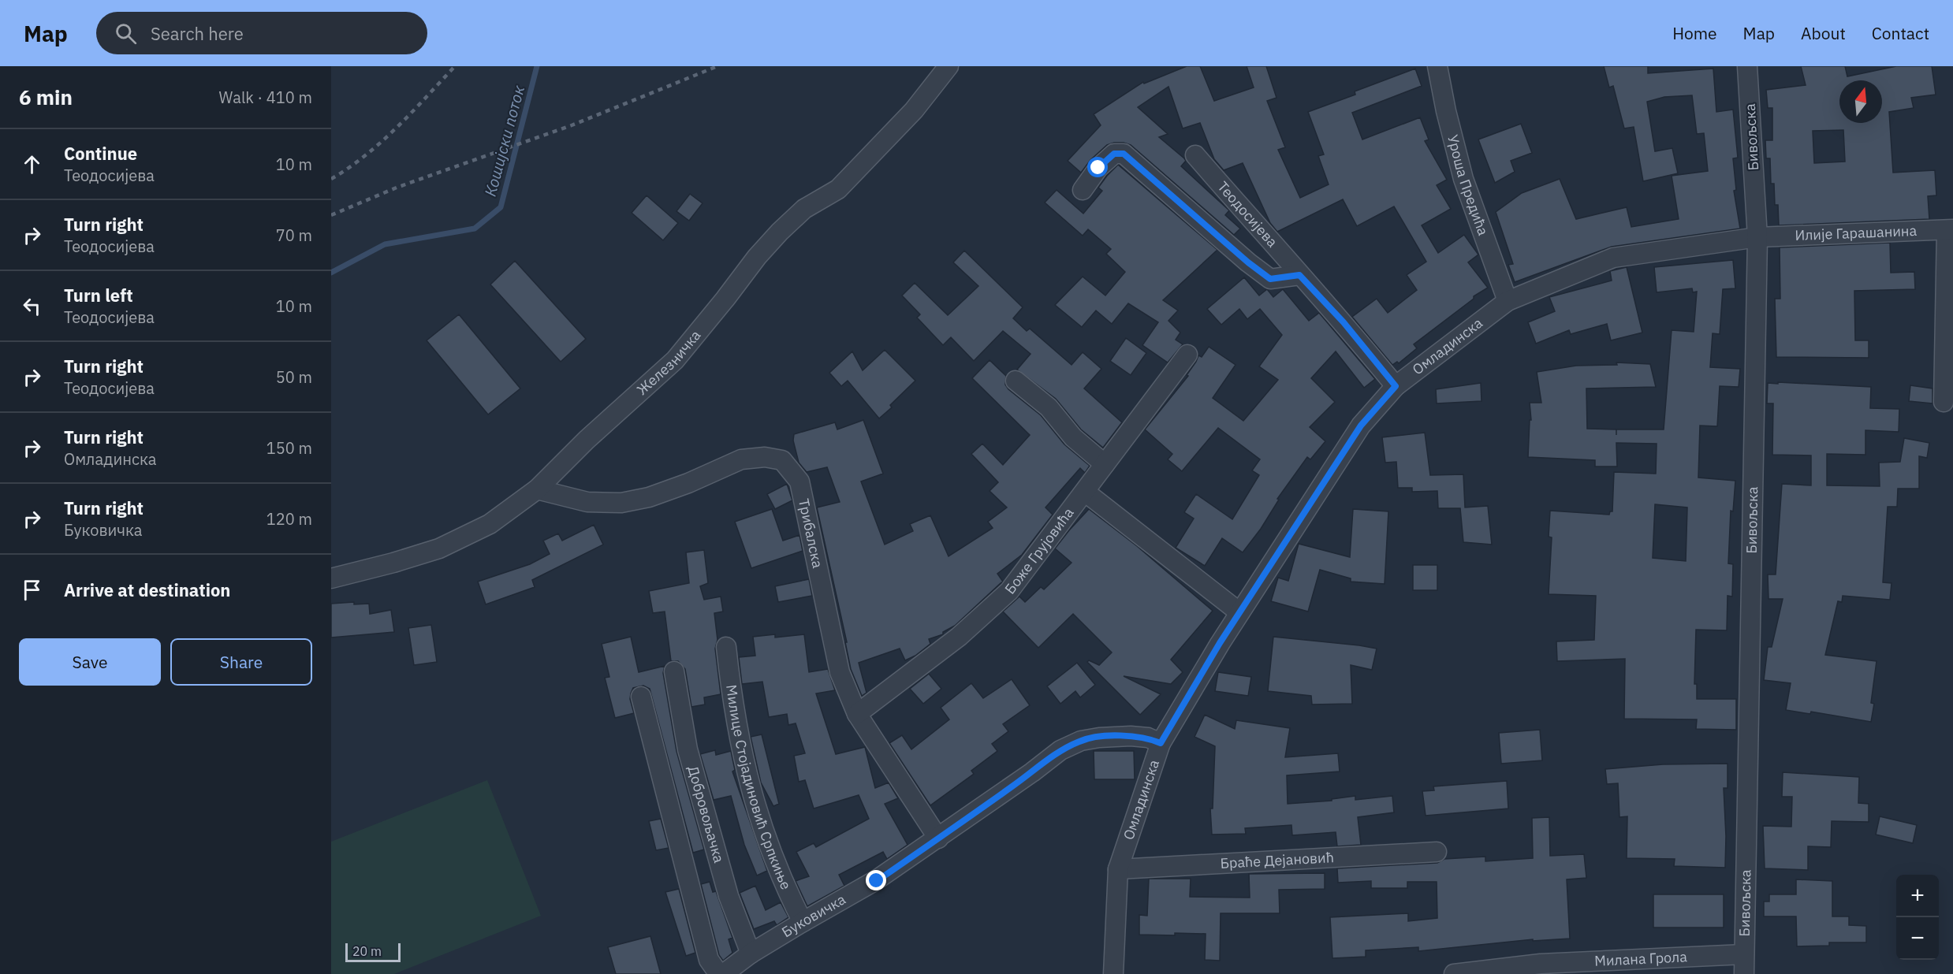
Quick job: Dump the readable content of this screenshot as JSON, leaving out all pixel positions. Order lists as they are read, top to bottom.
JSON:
{
  "streets": {
    "street": [
      "Бивољска",
      "Уроша Предића",
      "Теодосијева",
      "Илије Гарашанина",
      "Омладинска",
      "Железничка",
      "Трибалска",
      "Боже Грујовића",
      "Милице Стојадиновић Српкиње",
      "Добровољачка",
      "Браће Дејановић",
      "Буковичка",
      "Милана Грола"
    ]
  },
  "crossings": [
    ["Бивољска", "Илије Гарашанина"],
    ["Бивољска", "Омладинска"],
    ["Бивољска", "Милана Грола"],
    ["Уроша Предића", "Омладинска"],
    ["Теодосијева", "Омладинска"],
    ["Илије Гарашанина", "Омладинска"],
    ["Омладинска", "Браће Дејановић"],
    ["Омладинска", "Буковичка"],
    ["Железничка", "Трибалска"],
    ["Трибалска", "Боже Грујовића"],
    ["Трибалска", "Буковичка"],
    ["Милице Стојадиновић Српкиње", "Буковичка"],
    ["Добровољачка", "Буковичка"]
  ],
  "water": ["Кошијски поток"],
  "scale_bar": "20 m",
  "north": "top",
  "page": {
    "header": "Map",
    "search": "Search here",
    "nav": [
      "Home",
      "Map",
      "About",
      "Contact"
    ],
    "heading": ["6 min", "Walk · 410 m"],
    "list": [
      ["Continue", "Теодосијева", "10 m"],
      ["Turn right", "Теодосијева", "70 m"],
      ["Turn left", "Теодосијева", "10 m"],
      ["Turn right", "Теодосијева", "50 m"],
      ["Turn right", "Омладинска", "150 m"],
      ["Turn right", "Буковичка", "120 m"],
      "Arrive at destination"
    ],
    "buttons": ["Save", "Share"],
    "map_buttons": ["+", "−"],
    "scale": "20 m"
  }
}
